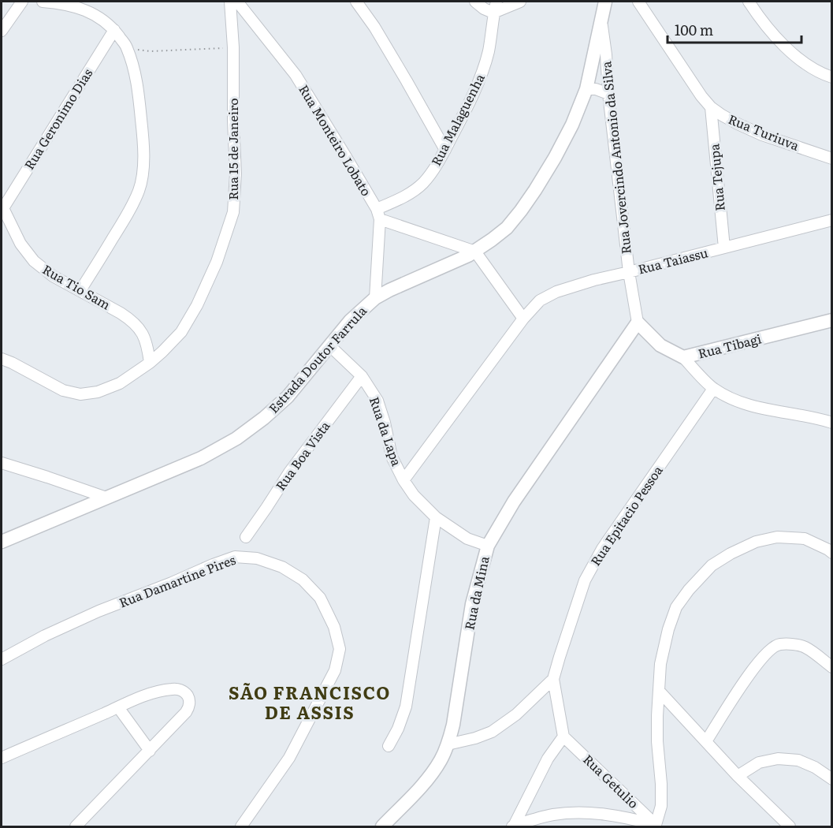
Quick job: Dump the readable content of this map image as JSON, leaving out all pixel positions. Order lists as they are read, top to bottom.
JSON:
{
  "streets": {
    "street": [
      "Rua Geronimo Dias",
      "Rua Malaguenha",
      "Rua Turiuva",
      "Rua Monteiro Lobato",
      "Rua 15 de Janeiro",
      "Rua Jovercindo Antonio da Silva",
      "Rua Tejupa",
      "Rua Taiassu",
      "Rua Tio Sam",
      "Rua Tibagi",
      "Estrada Doutor Farrula",
      "Rua da Lapa",
      "Rua Boa Vista",
      "Rua Epitacio Pessoa",
      "Rua Damartine Pires",
      "Rua da Mina",
      "Rua Getulio"
    ]
  },
  "crossings": [
    ["Rua Geronimo Dias", "Rua Tio Sam"],
    ["Rua Malaguenha", "Rua Monteiro Lobato"],
    ["Rua Turiuva", "Rua Tejupa"],
    ["Rua 15 de Janeiro", "Rua Tio Sam"],
    ["Rua Jovercindo Antonio da Silva", "Rua Taiassu"],
    ["Rua Jovercindo Antonio da Silva", "Rua Tibagi"],
    ["Rua Jovercindo Antonio da Silva", "Estrada Doutor Farrula"],
    ["Rua Jovercindo Antonio da Silva", "Rua da Mina"],
    ["Rua Tejupa", "Rua Taiassu"],
    ["Rua Taiassu", "Rua da Lapa"],
    ["Rua Tibagi", "Rua da Mina"],
    ["Estrada Doutor Farrula", "Rua da Lapa"],
    ["Rua da Lapa", "Rua Boa Vista"],
    ["Rua da Lapa", "Rua da Mina"],
    ["Rua Epitacio Pessoa", "Rua Getulio"]
  ],
  "districts": ["SÃO FRANCISCO DE ASSIS"],
  "scale_bar": "100 m"
}
